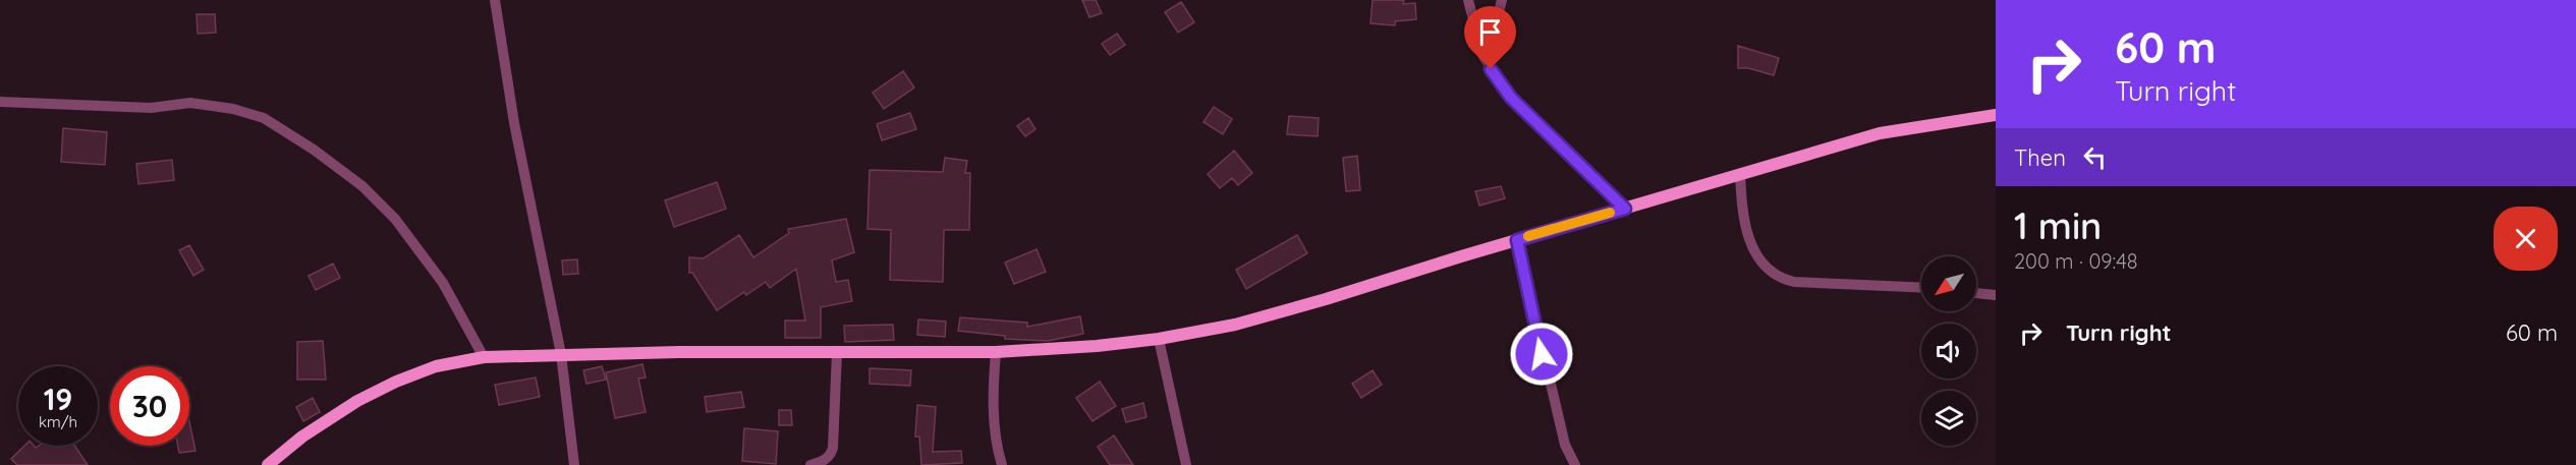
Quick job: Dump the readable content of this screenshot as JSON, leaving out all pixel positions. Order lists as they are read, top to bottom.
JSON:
{
  "north": "bottom left",
  "page": {
    "turn": ["60 m", "Turn right"],
    "then": "Then",
    "heading": ["1 min", "200 m · 09:48"],
    "list": [
      {
        "name": "Turn right",
        "value": "60 m"
      }
    ],
    "speed": "19 km/h",
    "limit": "30"
  }
}
